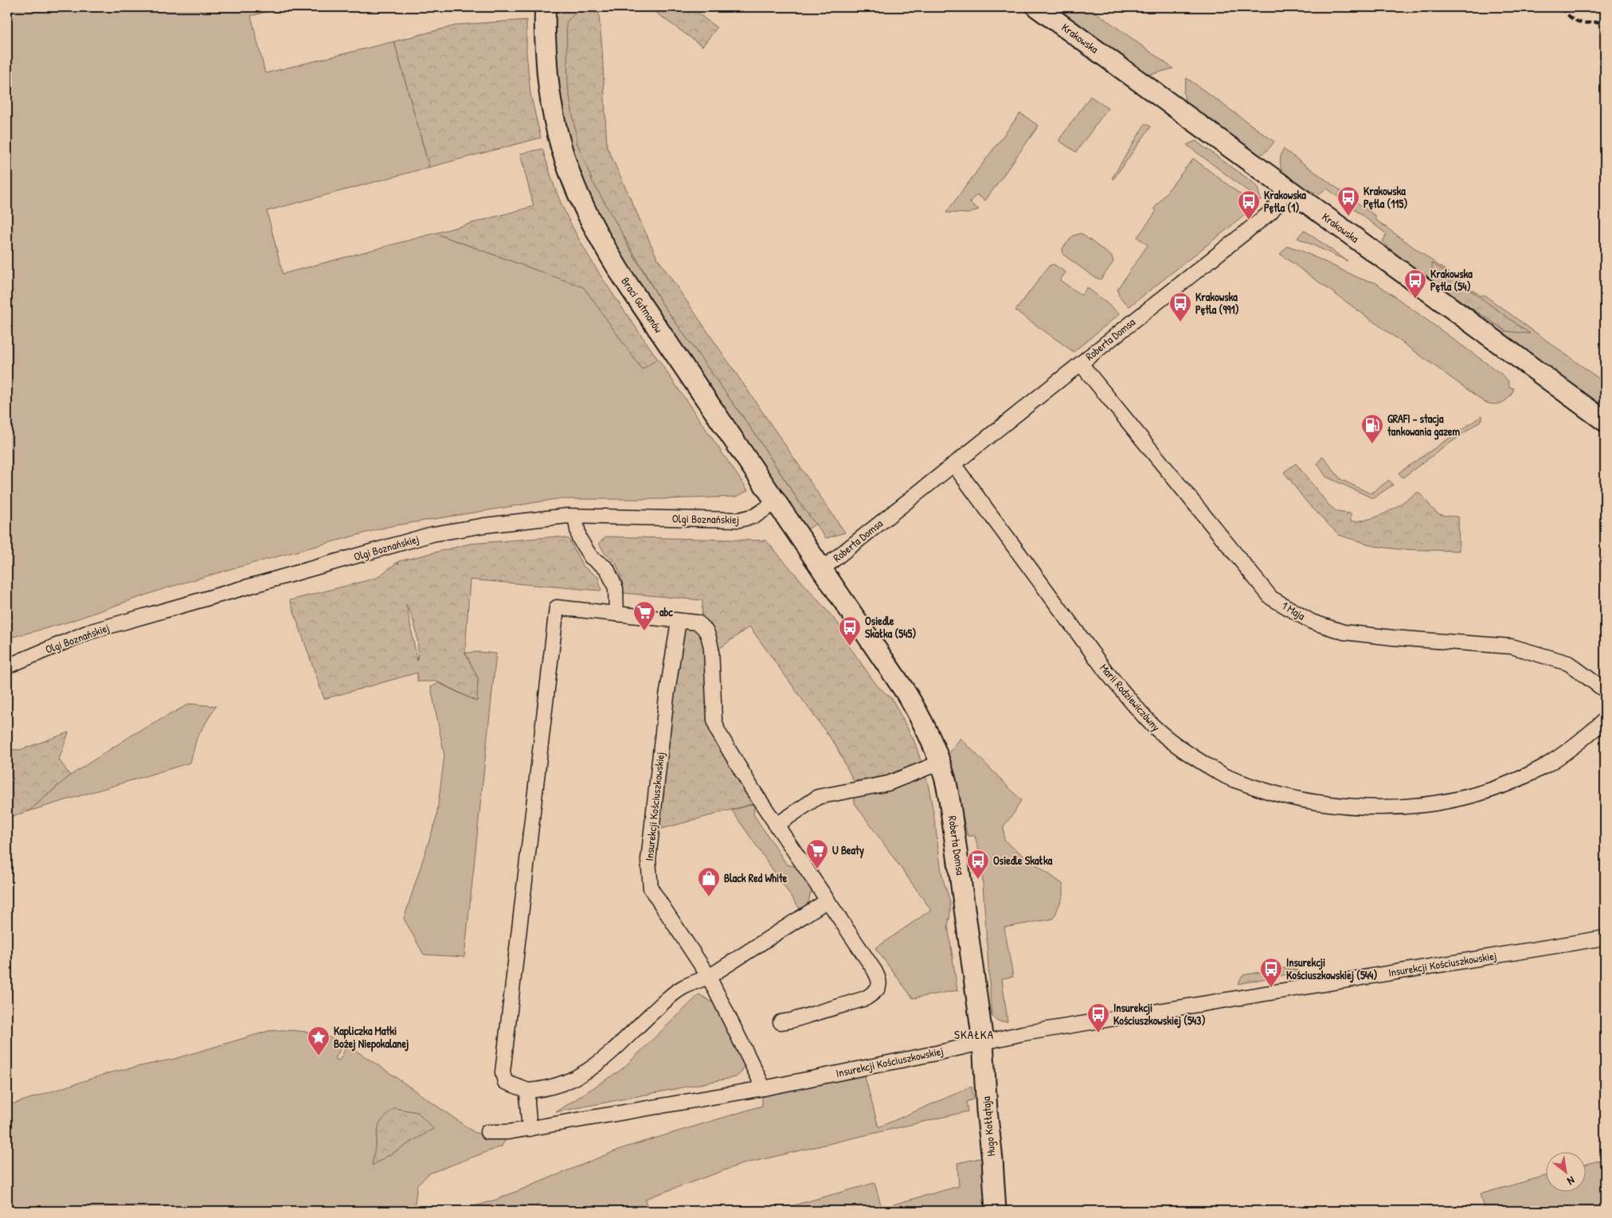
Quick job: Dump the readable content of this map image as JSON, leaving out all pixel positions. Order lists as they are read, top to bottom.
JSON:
{
  "streets": {
    "street": [
      "Krakowska",
      "Braci Gutmanów",
      "Roberta Domsa",
      "Olgi Boznańskiej",
      "1 Maja",
      "Marii Rodziewiczówny",
      "Insurekcji Kościuszkowskiej",
      "Hugo Kołłątaja"
    ]
  },
  "crossings": [
    ["Krakowska", "Roberta Domsa"],
    ["Braci Gutmanów", "Roberta Domsa"],
    ["Braci Gutmanów", "Olgi Boznańskiej"],
    ["Roberta Domsa", "1 Maja"],
    ["Roberta Domsa", "Marii Rodziewiczówny"],
    ["Roberta Domsa", "Insurekcji Kościuszkowskiej"],
    ["Roberta Domsa", "Hugo Kołłątaja"],
    ["Insurekcji Kościuszkowskiej", "Hugo Kołłątaja"]
  ],
  "districts": ["SKAŁKA"],
  "places": {
    "bus stop": [
      "Krakowska Pętla (115)",
      "Krakowska Pętla (1)",
      "Krakowska Pętla (54)",
      "Krakowska Pętla (991)",
      "Osiedle Skałka (545)",
      "Osiedle Skałka",
      "Insurekcji Kościuszkowskiej (544)",
      "Insurekcji Kościuszkowskiej (543)"
    ],
    "fuel station": ["GRAFI - stacja tankowania gazem"],
    "supermarket": ["abc", "U Beaty"],
    "shop": ["Black Red White"],
    "place": ["Kapliczka Matki Bożej Niepokalanej"]
  },
  "north": "bottom right"
}
